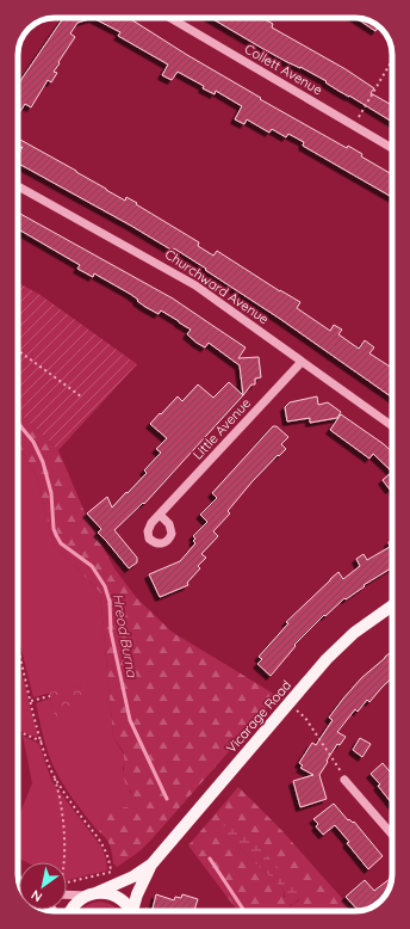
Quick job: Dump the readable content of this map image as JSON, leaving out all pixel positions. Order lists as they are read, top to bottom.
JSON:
{
  "streets": {
    "main road": ["Vicarage Road"],
    "street": ["Collett Avenue", "Churchward Avenue", "Little Avenue"]
  },
  "crossings": [
    ["Churchward Avenue", "Little Avenue"]
  ],
  "water": ["Hreod Burna"],
  "north": "bottom left"
}
